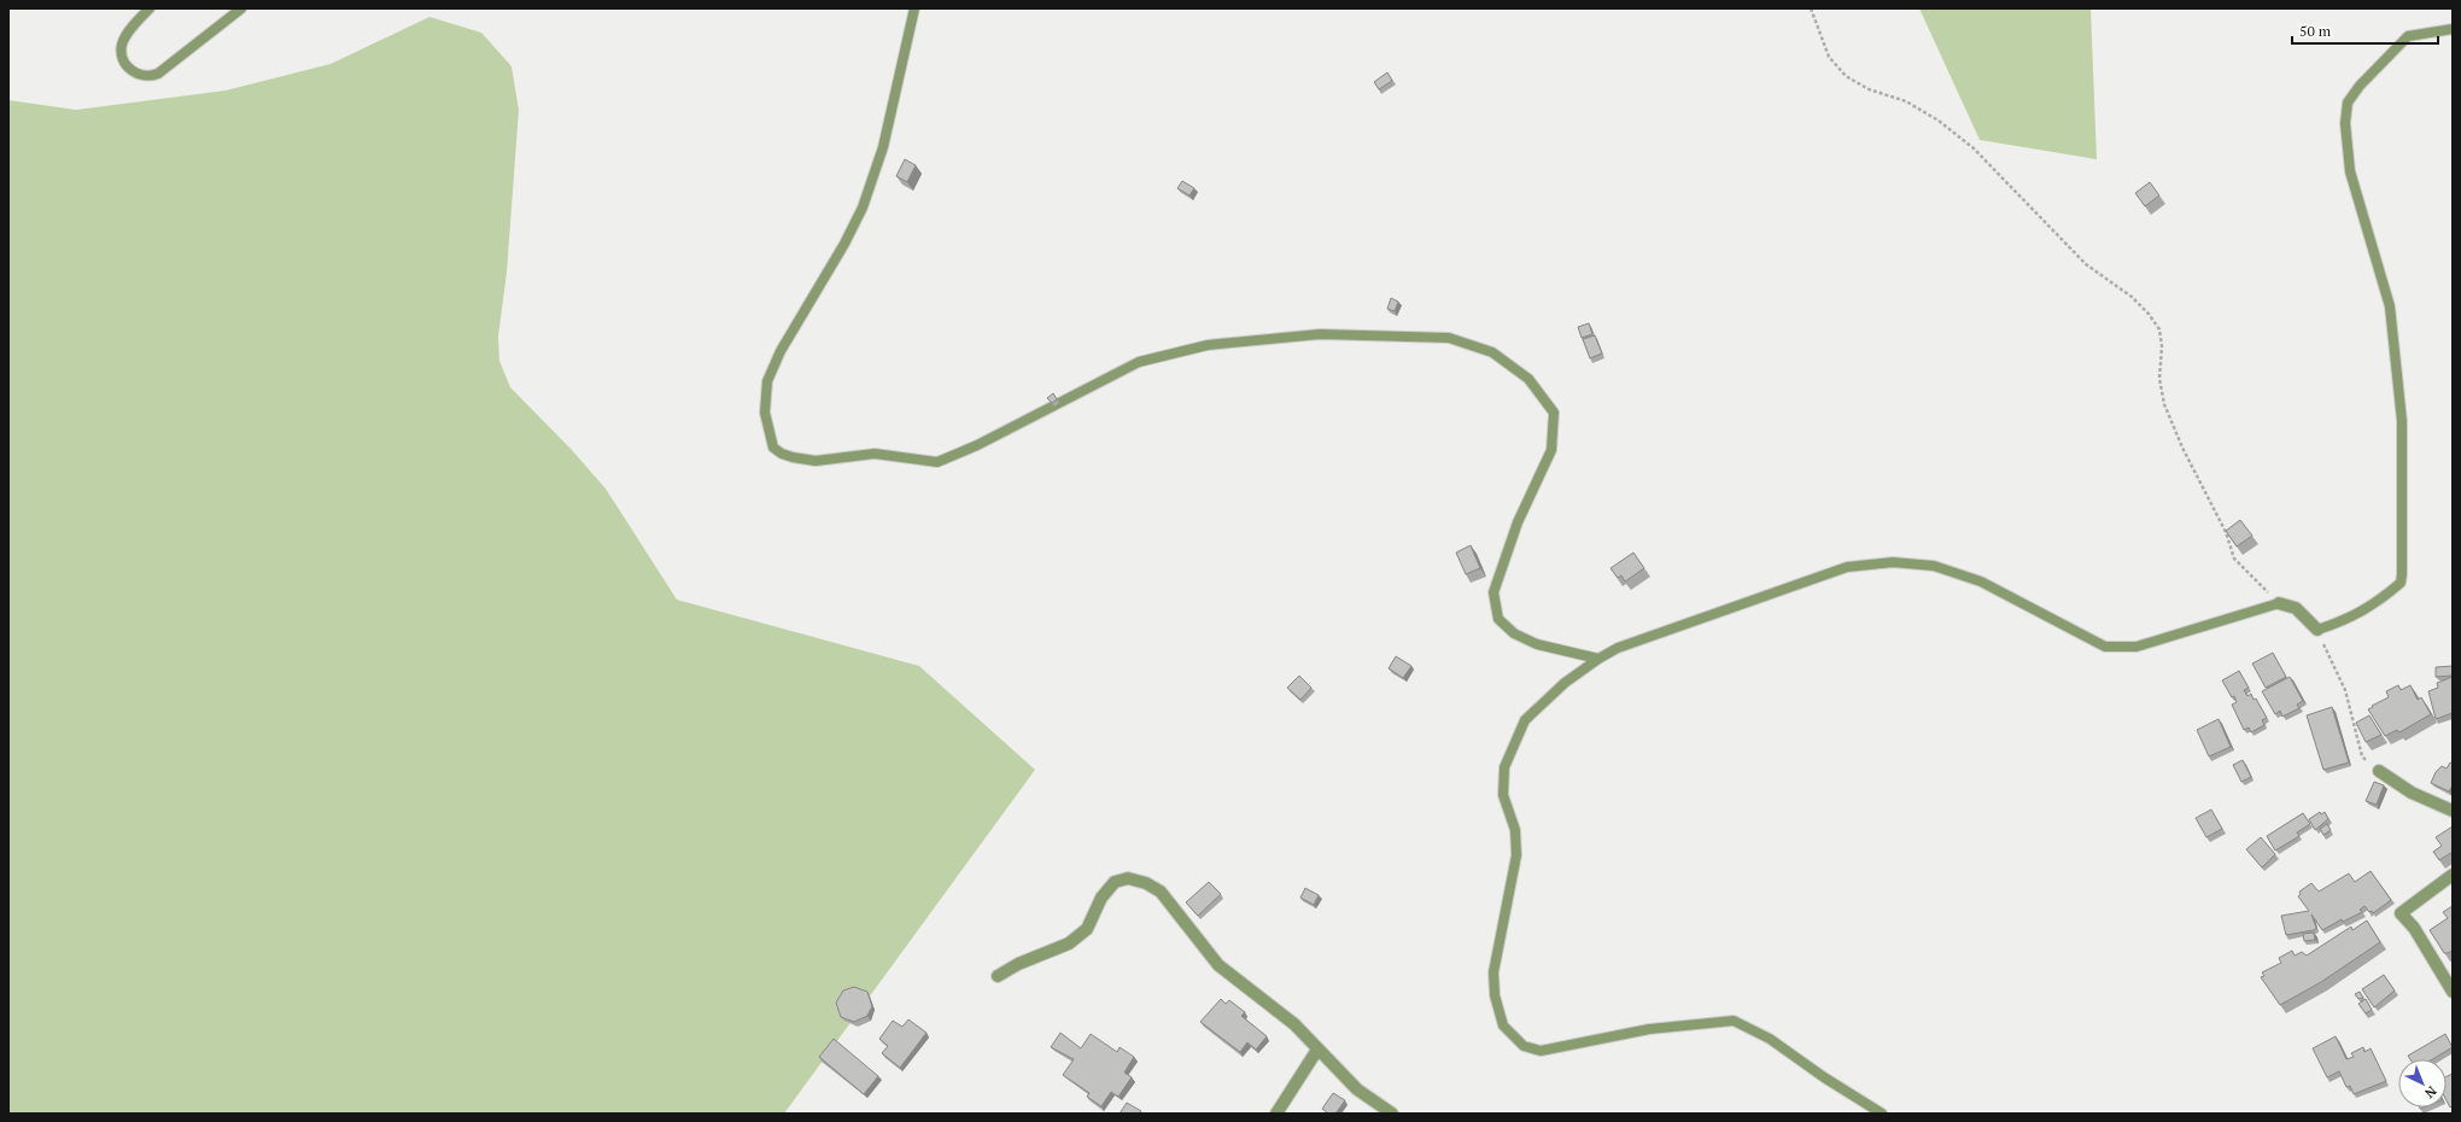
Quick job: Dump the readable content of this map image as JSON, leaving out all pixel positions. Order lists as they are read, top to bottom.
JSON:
{
  "scale_bar": "50 m",
  "north": "bottom right"
}
